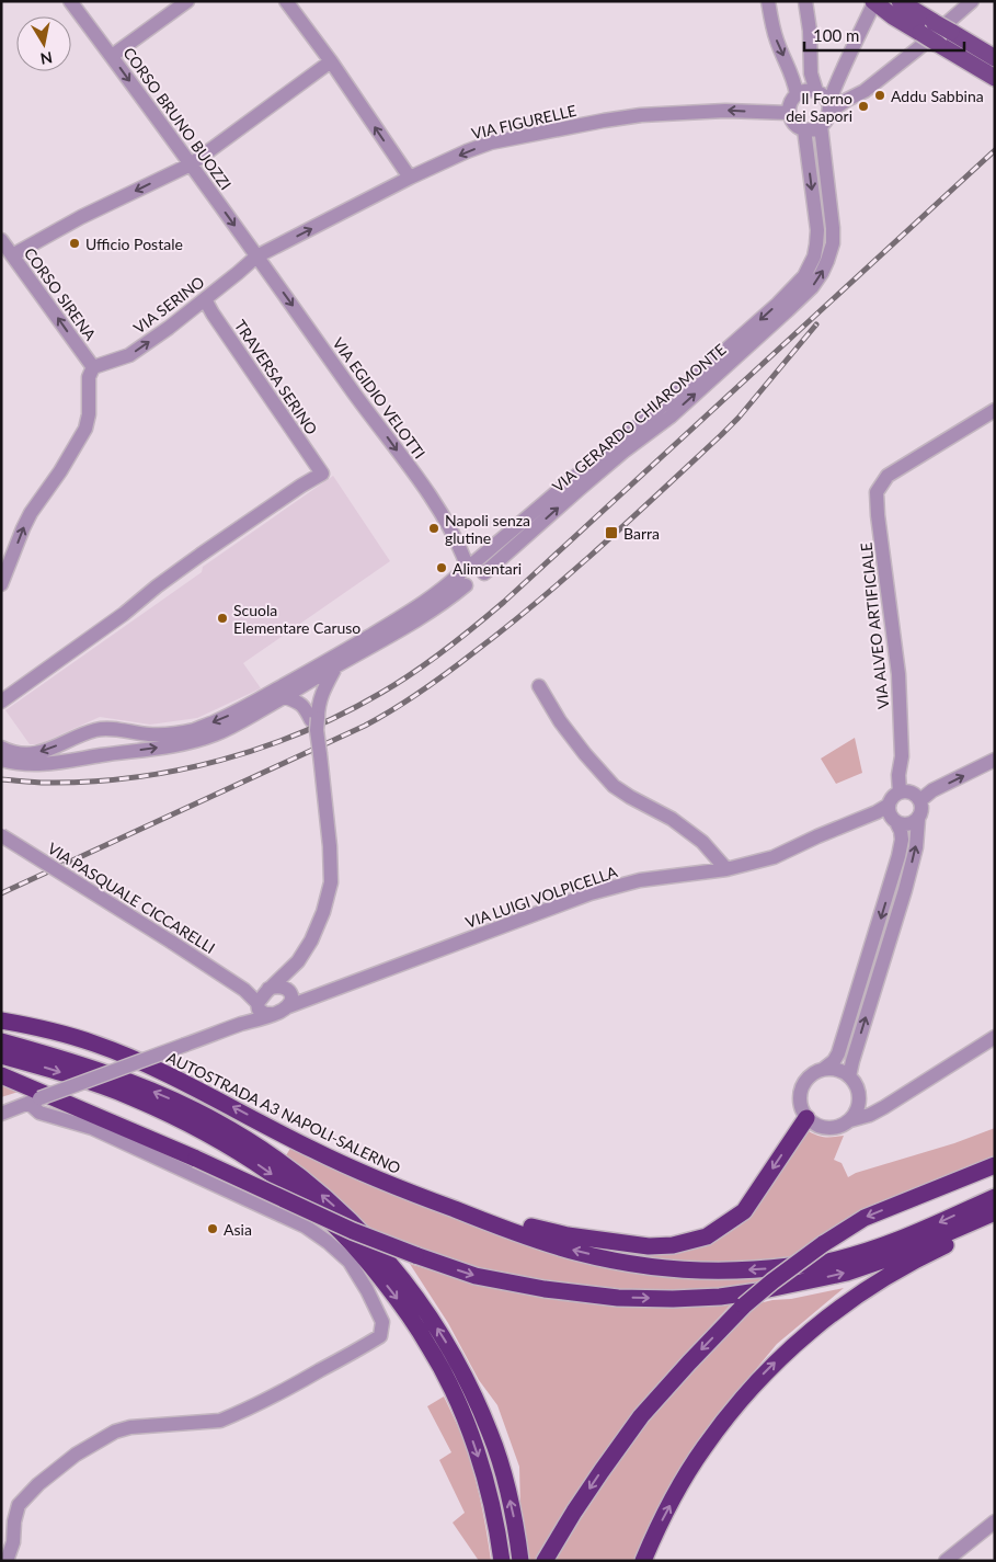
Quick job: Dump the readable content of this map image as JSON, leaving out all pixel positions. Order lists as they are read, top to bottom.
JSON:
{
  "streets": {
    "highway": ["AUTOSTRADA A3 NAPOLI-SALERNO"],
    "street": [
      "CORSO BRUNO BUOZZI",
      "VIA FIGURELLE",
      "CORSO SIRENA",
      "VIA SERINO",
      "TRAVERSA SERINO",
      "VIA EGIDIO VELOTTI",
      "VIA GERARDO CHIAROMONTE",
      "VIA ALVEO ARTIFICIALE",
      "VIA LUIGI VOLPICELLA",
      "VIA PASQUALE CICCARELLI"
    ]
  },
  "crossings": [
    ["CORSO BRUNO BUOZZI", "VIA FIGURELLE"],
    ["CORSO BRUNO BUOZZI", "VIA SERINO"],
    ["CORSO BRUNO BUOZZI", "VIA EGIDIO VELOTTI"],
    ["VIA FIGURELLE", "VIA SERINO"],
    ["VIA FIGURELLE", "VIA EGIDIO VELOTTI"],
    ["VIA FIGURELLE", "VIA GERARDO CHIAROMONTE"],
    ["CORSO SIRENA", "VIA SERINO"],
    ["VIA SERINO", "TRAVERSA SERINO"],
    ["VIA SERINO", "VIA EGIDIO VELOTTI"],
    ["VIA EGIDIO VELOTTI", "VIA GERARDO CHIAROMONTE"],
    ["VIA ALVEO ARTIFICIALE", "VIA LUIGI VOLPICELLA"],
    ["VIA LUIGI VOLPICELLA", "VIA PASQUALE CICCARELLI"]
  ],
  "one_way": [
    "CORSO BRUNO BUOZZI",
    "CORSO SIRENA",
    "VIA SERINO",
    "VIA EGIDIO VELOTTI"
  ],
  "places": {
    "other": [
      "Addu Sabbina",
      "Il Forno dei Sapori",
      "Ufficio Postale",
      "Napoli senza glutine",
      "Alimentari",
      "Scuola Elementare Caruso",
      "Asia"
    ],
    "transit": ["Barra"]
  },
  "scale_bar": "100 m",
  "north": "bottom"
}
